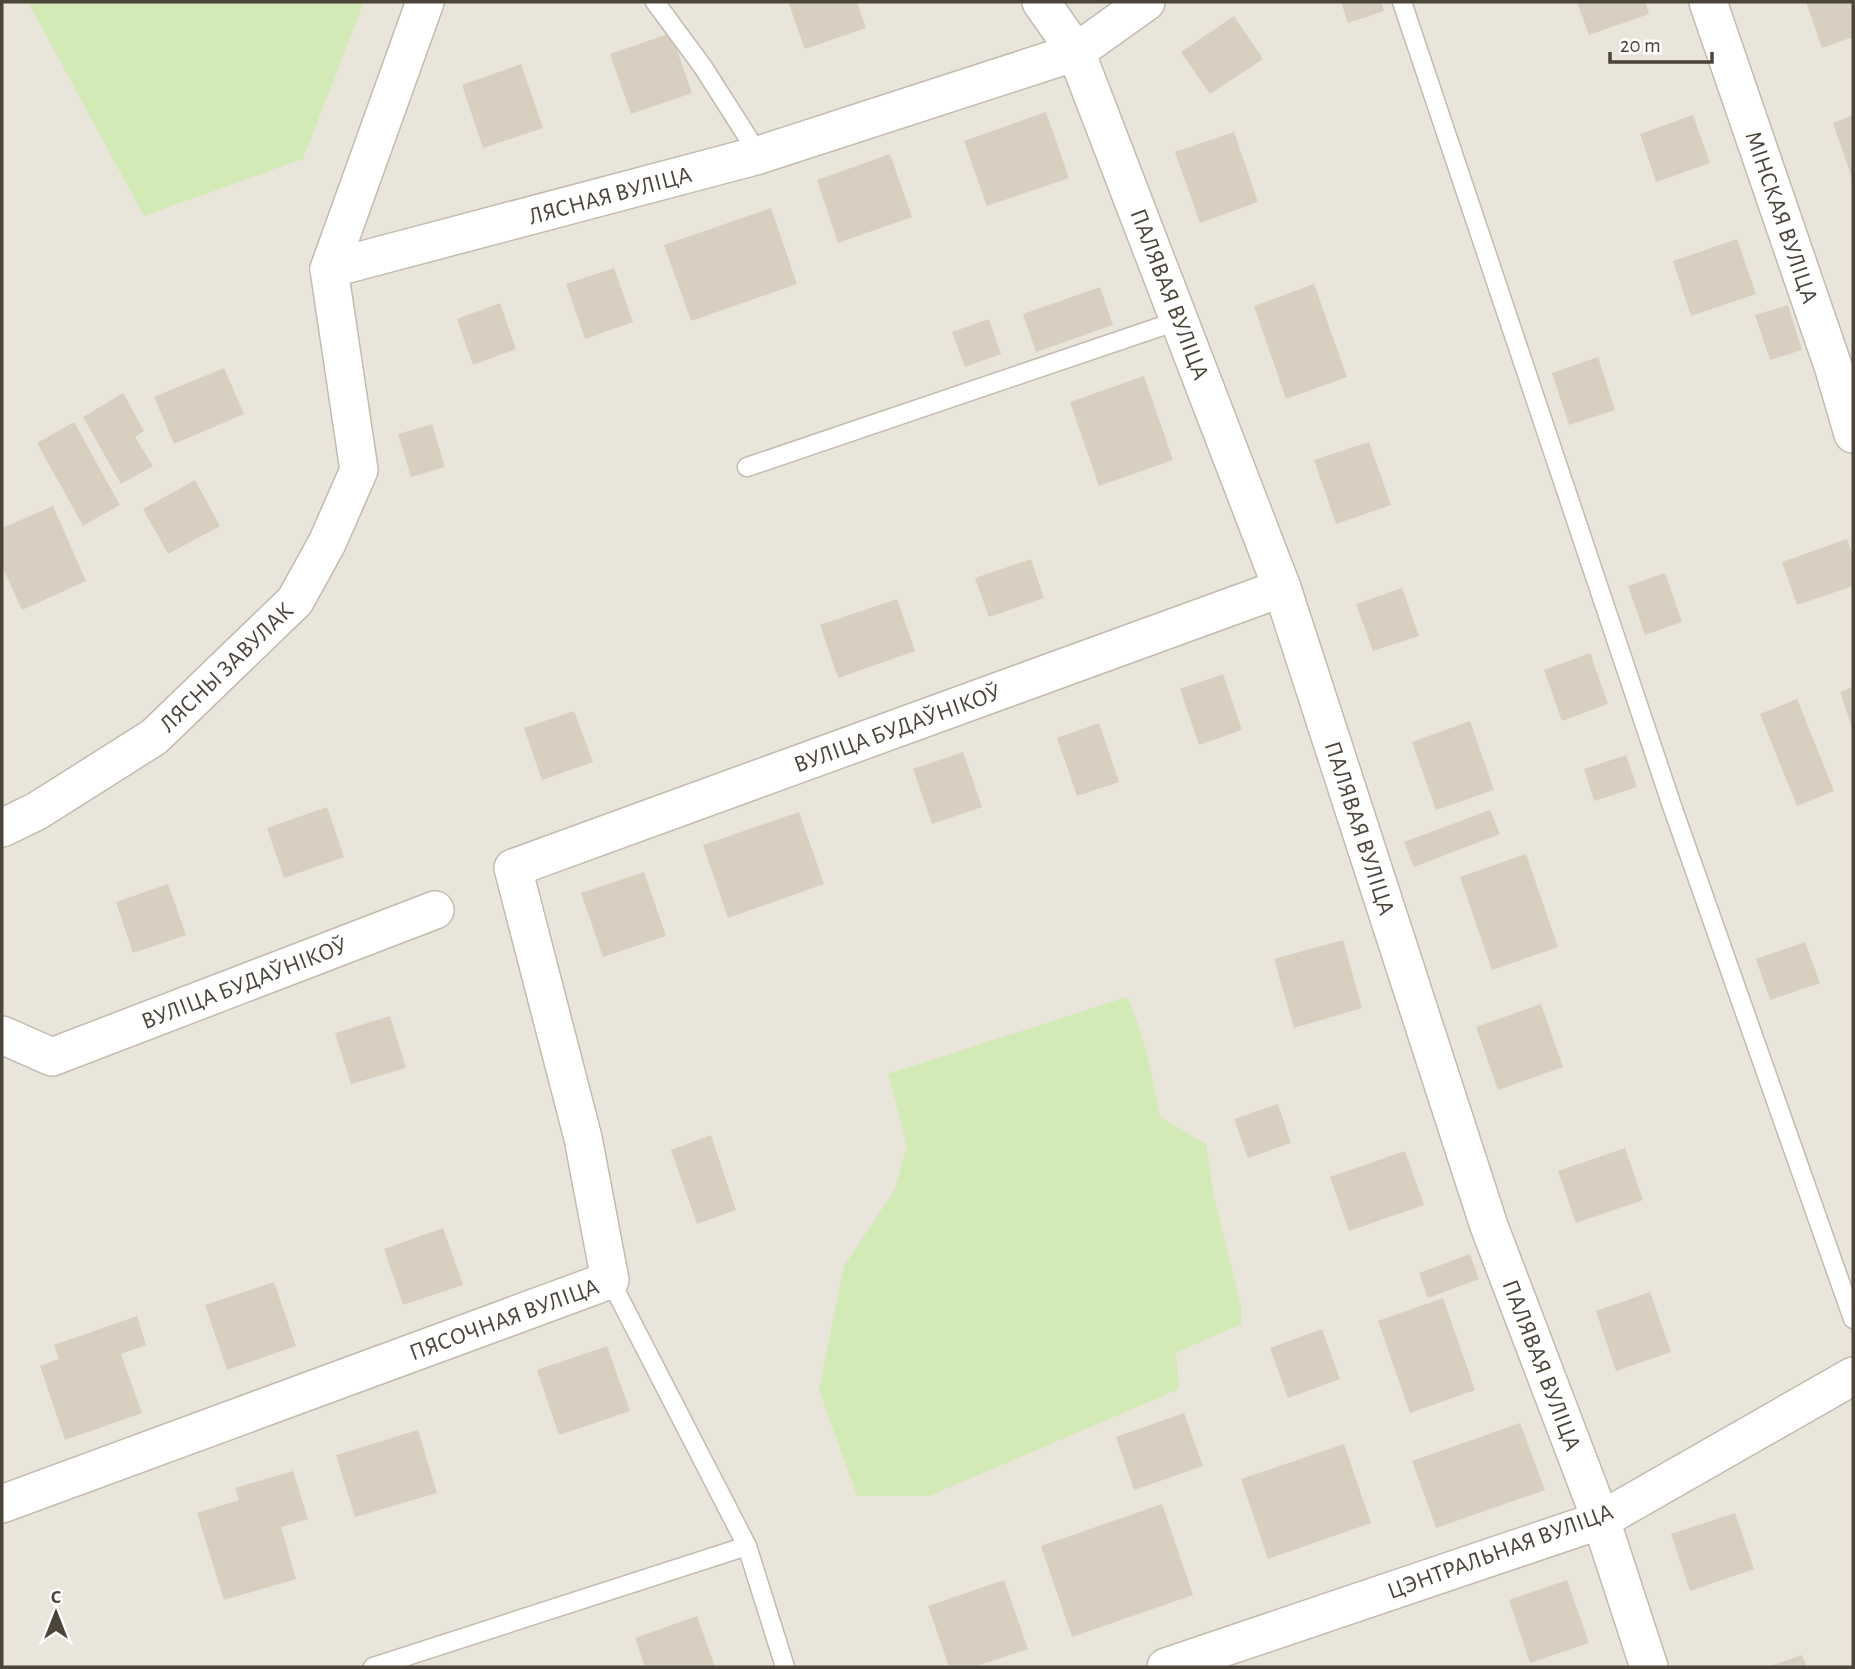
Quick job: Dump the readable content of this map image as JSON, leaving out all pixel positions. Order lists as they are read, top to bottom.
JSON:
{
  "streets": {
    "street": [
      "ЛЯСНАЯ ВУЛІЦА",
      "МІНСКАЯ ВУЛІЦА",
      "ПАЛЯВАЯ ВУЛІЦА",
      "ЛЯСНЫ ЗАВУЛАК",
      "ВУЛІЦА БУДАЎНІКОЎ",
      "ПЯСОЧНАЯ ВУЛІЦА",
      "ЦЭНТРАЛЬНАЯ ВУЛІЦА"
    ]
  },
  "crossings": [
    ["ЛЯСНАЯ ВУЛІЦА", "ПАЛЯВАЯ ВУЛІЦА"],
    ["ЛЯСНАЯ ВУЛІЦА", "ЛЯСНЫ ЗАВУЛАК"],
    ["ПАЛЯВАЯ ВУЛІЦА", "ВУЛІЦА БУДАЎНІКОЎ"],
    ["ПАЛЯВАЯ ВУЛІЦА", "ЦЭНТРАЛЬНАЯ ВУЛІЦА"],
    ["ВУЛІЦА БУДАЎНІКОЎ", "ПЯСОЧНАЯ ВУЛІЦА"]
  ],
  "scale_bar": "20 m",
  "north": "top"
}
